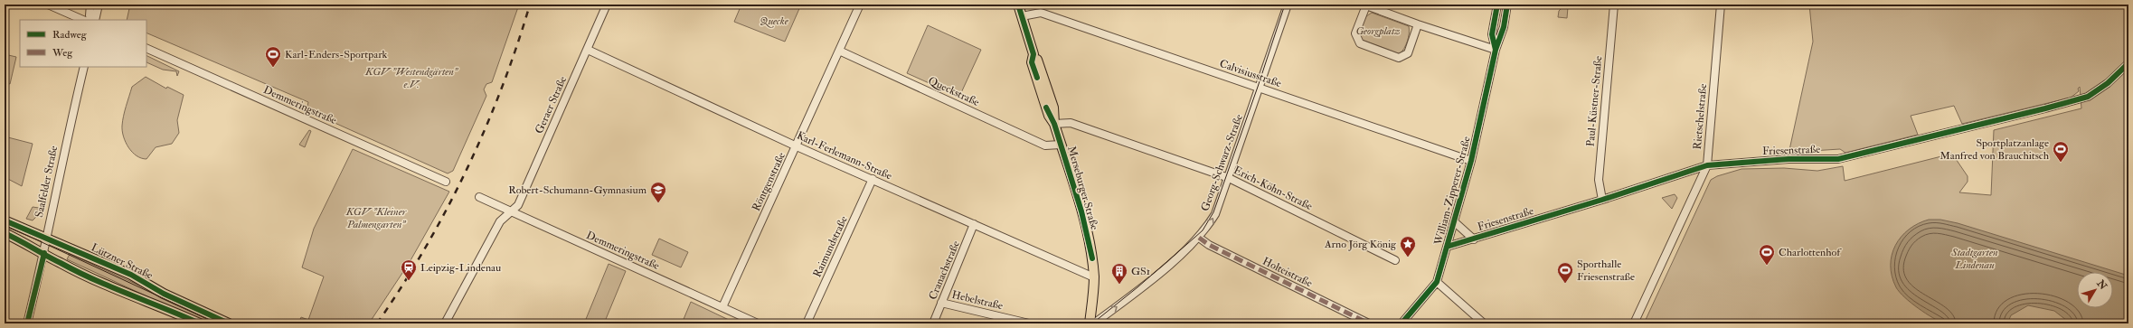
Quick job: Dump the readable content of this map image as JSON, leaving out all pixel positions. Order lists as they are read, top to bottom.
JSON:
{
  "streets": {
    "main road": ["Merseburger Straße", "Lützner Straße"],
    "street": [
      "Calvisiusstraße",
      "Queckstraße",
      "Paul-Küstner-Straße",
      "Demmeringstraße",
      "Geraer Straße",
      "Rietschelstraße",
      "Friesenstraße",
      "Karl-Ferlemann-Straße",
      "Georg-Schwarz-Straße",
      "Saalfelder Straße",
      "Röntgenstraße",
      "Erich-Köhn-Straße",
      "William-Zipperer-Straße",
      "Raimundstraße",
      "Cranachstraße",
      "Holteistraße",
      "Hebelstraße"
    ]
  },
  "crossings": [
    ["Calvisiusstraße", "Georg-Schwarz-Straße"],
    ["Calvisiusstraße", "Merseburger Straße"],
    ["Calvisiusstraße", "William-Zipperer-Straße"],
    ["Queckstraße", "Röntgenstraße"],
    ["Queckstraße", "Merseburger Straße"],
    ["Paul-Küstner-Straße", "Friesenstraße"],
    ["Demmeringstraße", "Geraer Straße"],
    ["Demmeringstraße", "Röntgenstraße"],
    ["Geraer Straße", "Karl-Ferlemann-Straße"],
    ["Rietschelstraße", "Friesenstraße"],
    ["Friesenstraße", "William-Zipperer-Straße"],
    ["Karl-Ferlemann-Straße", "Röntgenstraße"],
    ["Karl-Ferlemann-Straße", "Merseburger Straße"],
    ["Karl-Ferlemann-Straße", "Raimundstraße"],
    ["Karl-Ferlemann-Straße", "Cranachstraße"],
    ["Georg-Schwarz-Straße", "Erich-Köhn-Straße"],
    ["Georg-Schwarz-Straße", "Holteistraße"],
    ["Saalfelder Straße", "Lützner Straße"],
    ["Merseburger Straße", "Erich-Köhn-Straße"],
    ["Cranachstraße", "Hebelstraße"]
  ],
  "one_way": ["Georg-Schwarz-Straße"],
  "parks": [
    "Quecke",
    "Georgplatz",
    "KGV \"Westendgärten\" e.V.",
    "KGV \"Kleiner Palmengarten\"",
    "Stadtgarten Lindenau"
  ],
  "places": {
    "sports": [
      "Karl-Enders-Sportpark",
      "Sportplatzanlage Manfred von Brauchitsch",
      "Charlottenhof",
      "Sporthalle Friesenstraße"
    ],
    "school or university": ["Robert-Schumann-Gymnasium"],
    "place": ["Arno Jörg König"],
    "station": ["Leipzig-Lindenau"],
    "building": ["GS1"]
  },
  "legend": ["Radweg", "Weg"],
  "north": "top right"
}
